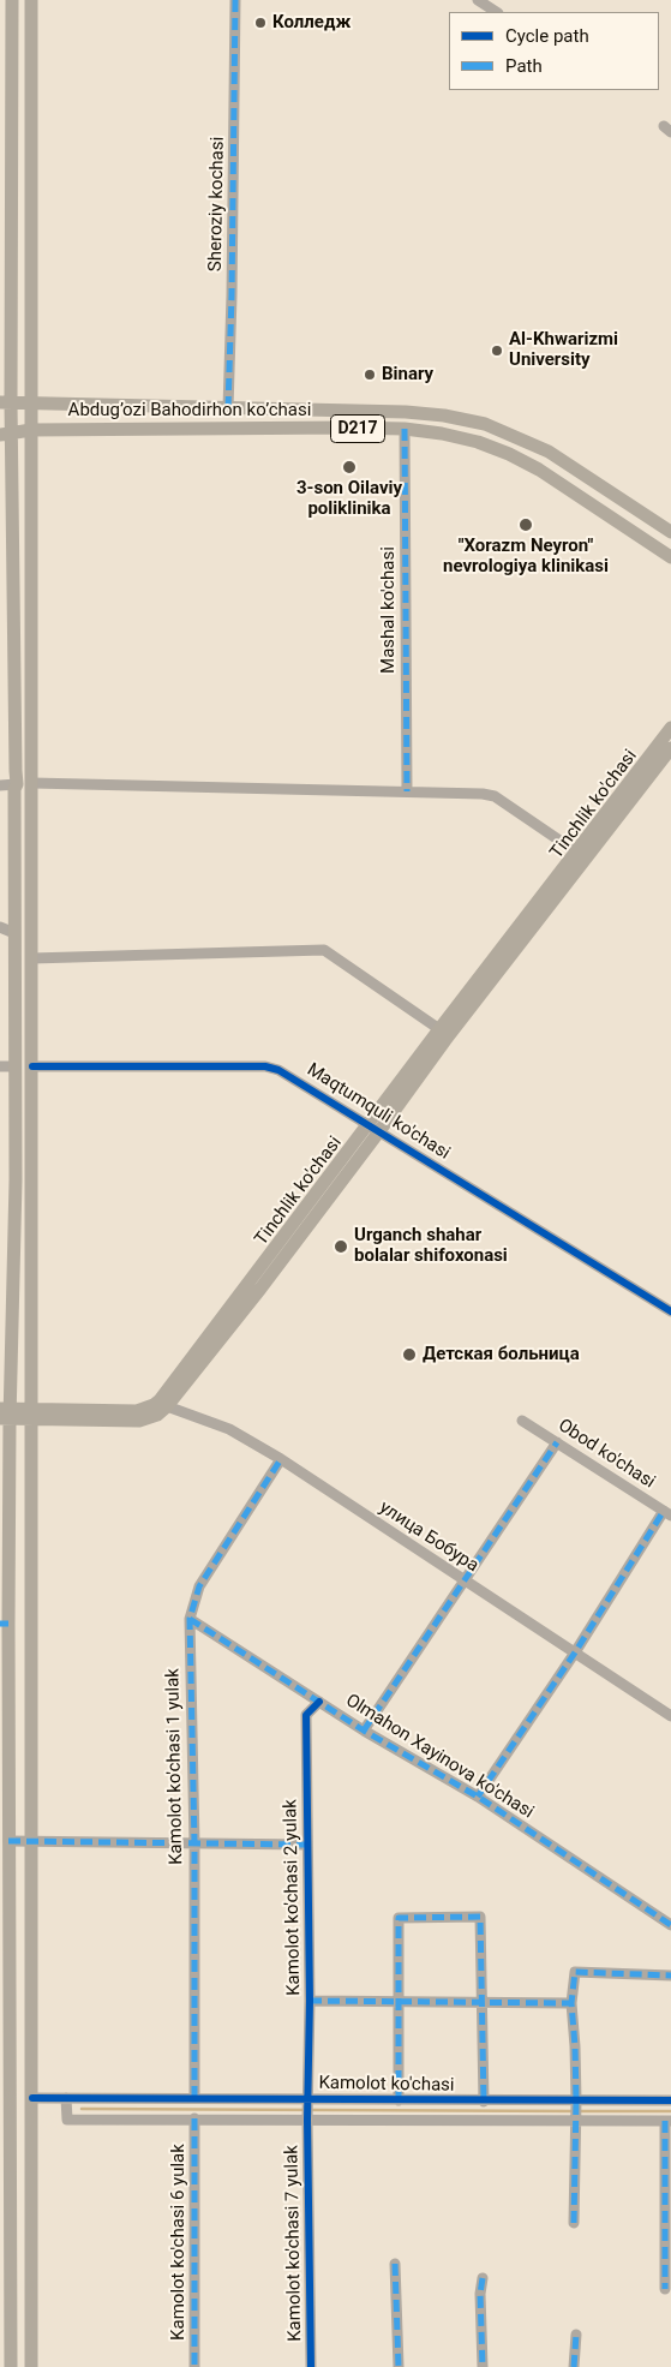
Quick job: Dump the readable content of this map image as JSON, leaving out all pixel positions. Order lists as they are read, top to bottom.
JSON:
{
  "streets": {
    "main road": ["Abdug’ozi Bahodirhon ko’chasi", "D217", "Tinchlik ko'chasi"],
    "street": [
      "Sheroziy kochasi",
      "Mashal ko'chasi",
      "Maqtumquli ko'chasi",
      "Obod ko'chasi",
      "улица Бобура",
      "Olmahon Xayinova ko'chasi",
      "Kamolot ko'chasi 1 yulak",
      "Kamolot ko'chasi 2 yulak",
      "Kamolot ko'chasi",
      "Kamolot ko'chasi 6 yulak",
      "Kamolot ko'chasi 7 yulak"
    ]
  },
  "crossings": [
    ["Sheroziy kochasi", "Abdug’ozi Bahodirhon ko’chasi"],
    ["Abdug’ozi Bahodirhon ko’chasi", "Mashal ko'chasi"],
    ["Tinchlik ko'chasi", "Maqtumquli ko'chasi"],
    ["Tinchlik ko'chasi", "улица Бобура"],
    ["улица Бобура", "Kamolot ko'chasi 1 yulak"],
    ["Olmahon Xayinova ko'chasi", "Kamolot ko'chasi 1 yulak"],
    ["Olmahon Xayinova ko'chasi", "Kamolot ko'chasi 2 yulak"],
    ["Kamolot ko'chasi 1 yulak", "Kamolot ko'chasi"],
    ["Kamolot ko'chasi 2 yulak", "Kamolot ko'chasi"],
    ["Kamolot ko'chasi 2 yulak", "Kamolot ko'chasi 7 yulak"],
    ["Kamolot ko'chasi", "Kamolot ko'chasi 6 yulak"],
    ["Kamolot ko'chasi", "Kamolot ko'chasi 7 yulak"]
  ],
  "places": [
    "Колледж",
    "Al-Khwarizmi University",
    "Binary",
    "3-son Oilaviy poliklinika",
    "\"Xorazm Neyron\" nevrologiya klinikasi",
    "Urganch shahar bolalar shifoxonasi",
    "Детская больница"
  ],
  "legend": ["Cycle path", "Path"]
}
